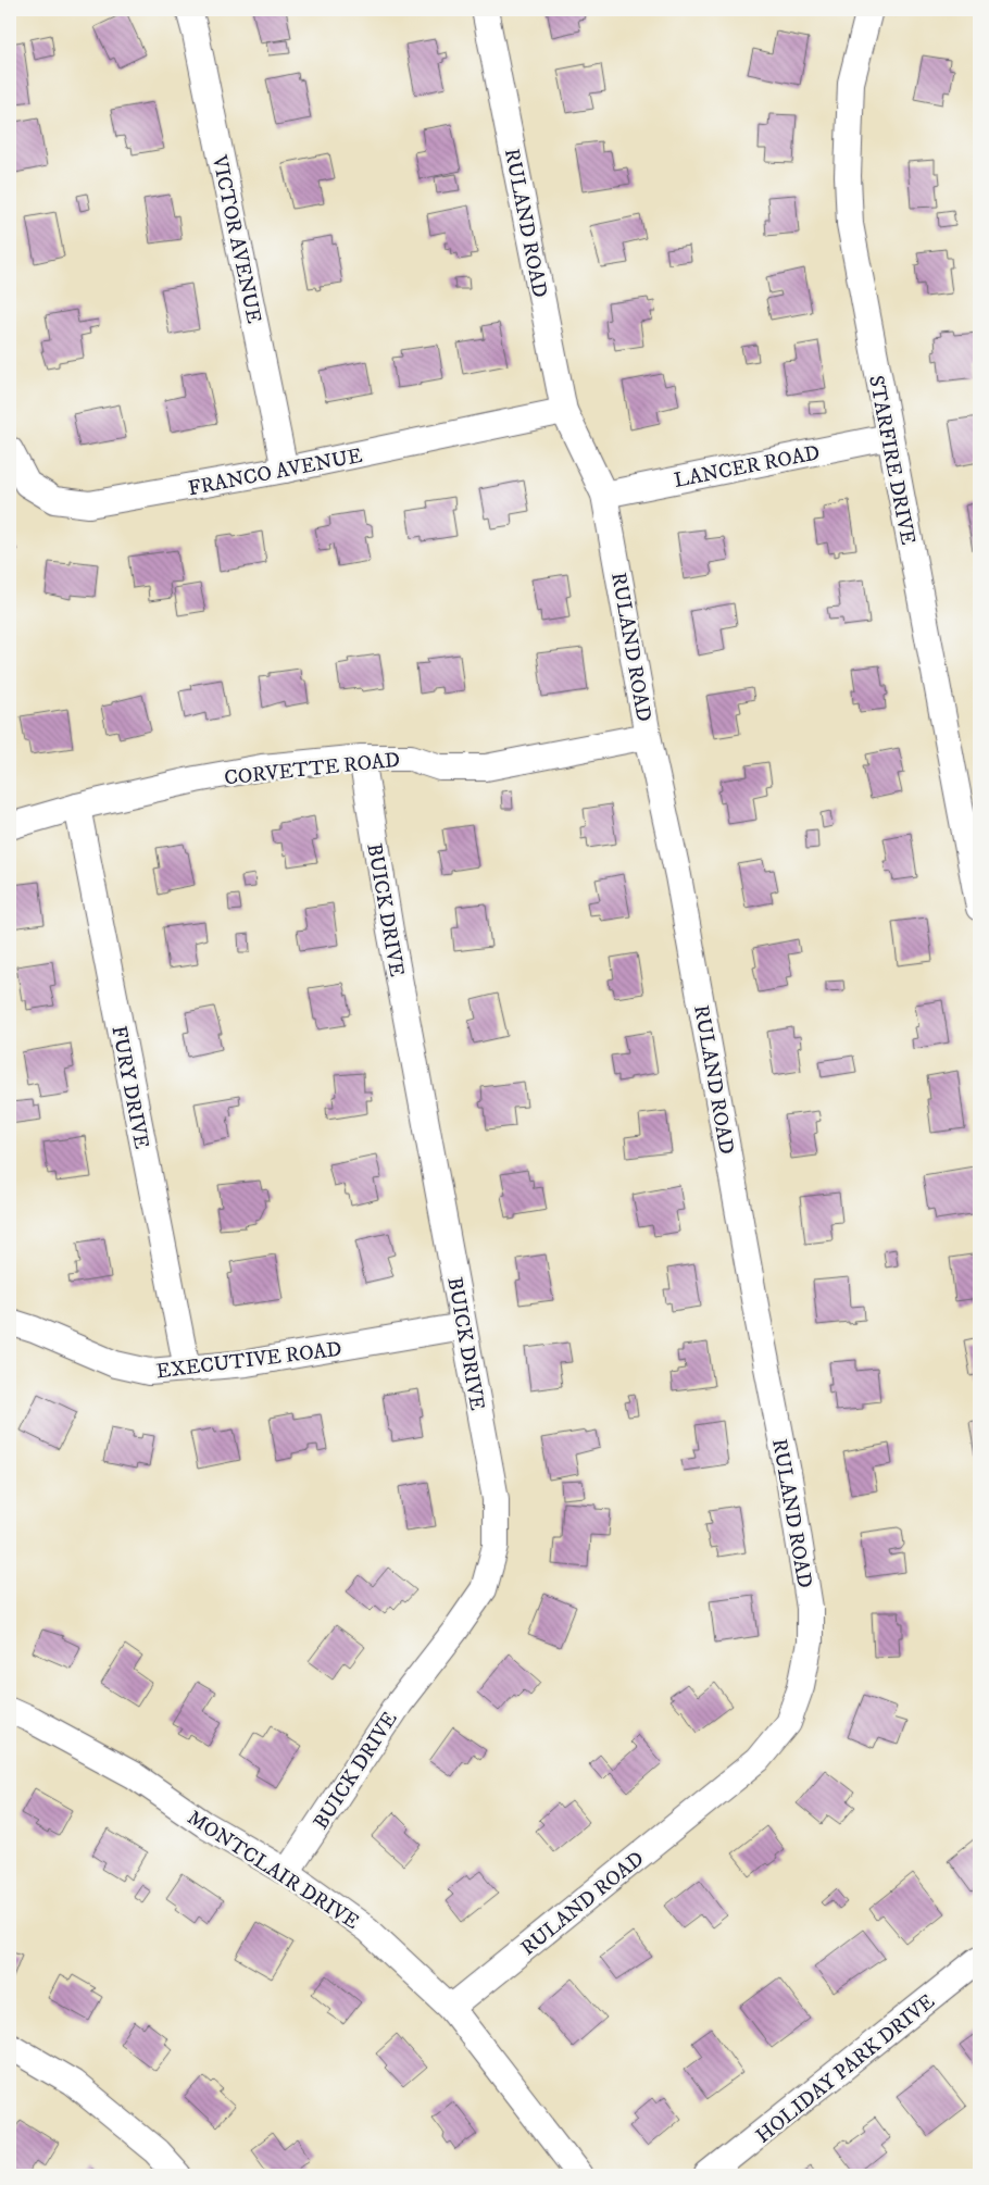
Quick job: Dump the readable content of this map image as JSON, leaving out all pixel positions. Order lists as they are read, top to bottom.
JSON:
{
  "streets": {
    "street": [
      "RULAND ROAD",
      "VICTOR AVENUE",
      "STARFIRE DRIVE",
      "LANCER ROAD",
      "FRANCO AVENUE",
      "CORVETTE ROAD",
      "BUICK DRIVE",
      "FURY DRIVE",
      "EXECUTIVE ROAD",
      "MONTCLAIR DRIVE",
      "HOLIDAY PARK DRIVE"
    ]
  },
  "crossings": [
    ["RULAND ROAD", "LANCER ROAD"],
    ["RULAND ROAD", "FRANCO AVENUE"],
    ["RULAND ROAD", "CORVETTE ROAD"],
    ["RULAND ROAD", "MONTCLAIR DRIVE"],
    ["VICTOR AVENUE", "FRANCO AVENUE"],
    ["STARFIRE DRIVE", "LANCER ROAD"],
    ["CORVETTE ROAD", "BUICK DRIVE"],
    ["CORVETTE ROAD", "FURY DRIVE"],
    ["BUICK DRIVE", "EXECUTIVE ROAD"],
    ["BUICK DRIVE", "MONTCLAIR DRIVE"],
    ["FURY DRIVE", "EXECUTIVE ROAD"]
  ]
}
